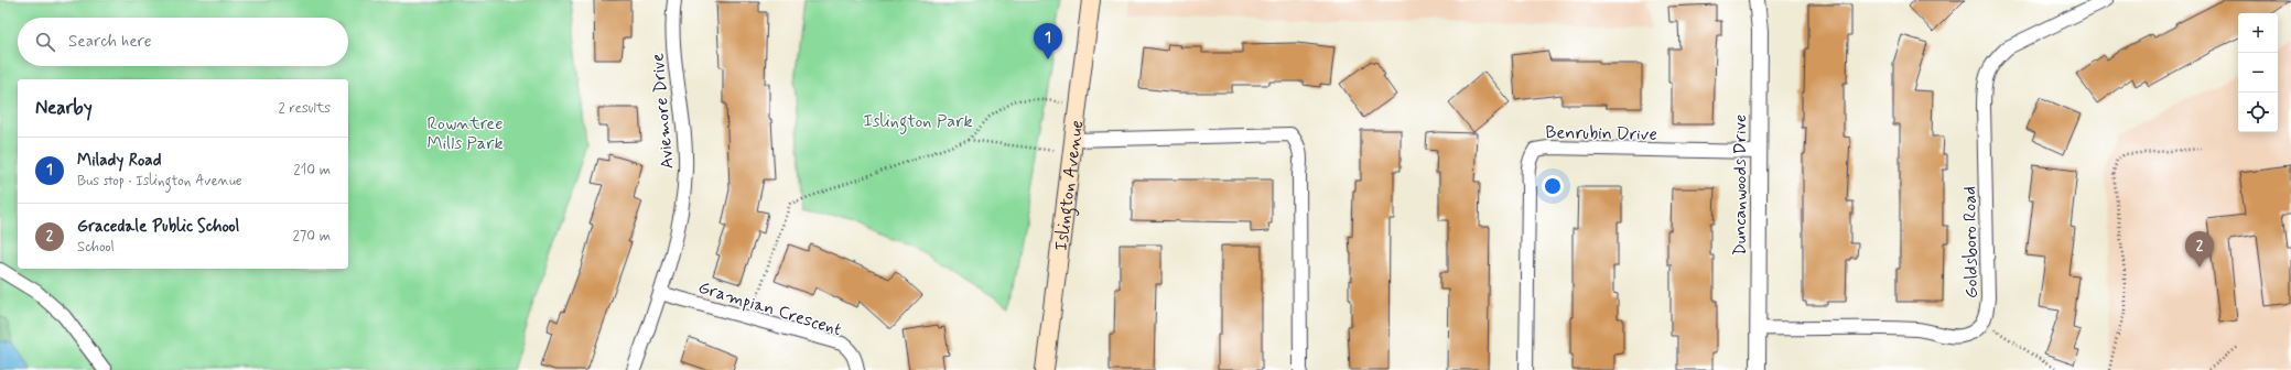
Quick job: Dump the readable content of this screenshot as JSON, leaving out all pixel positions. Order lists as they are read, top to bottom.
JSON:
{
  "streets": {
    "main road": ["Islington Avenue"],
    "street": [
      "Aviemore Drive",
      "Benrubin Drive",
      "Duncanwoods Drive",
      "Goldsboro Road",
      "Grampian Crescent"
    ]
  },
  "crossings": [
    ["Aviemore Drive", "Grampian Crescent"],
    ["Benrubin Drive", "Duncanwoods Drive"],
    ["Duncanwoods Drive", "Goldsboro Road"]
  ],
  "parks": ["Islington Park", "Rowntree Mills Park"],
  "page": {
    "map_buttons": ["+", "−"],
    "search": "Search here",
    "pins": ["1", "2"],
    "heading": ["Nearby", "2 results"],
    "list": [
      {
        "mark": "1",
        "name": "Milady Road",
        "note": "Bus stop · Islington Avenue",
        "value": "210 m"
      },
      {
        "mark": "2",
        "name": "Gracedale Public School",
        "note": "School",
        "value": "270 m"
      }
    ]
  }
}
